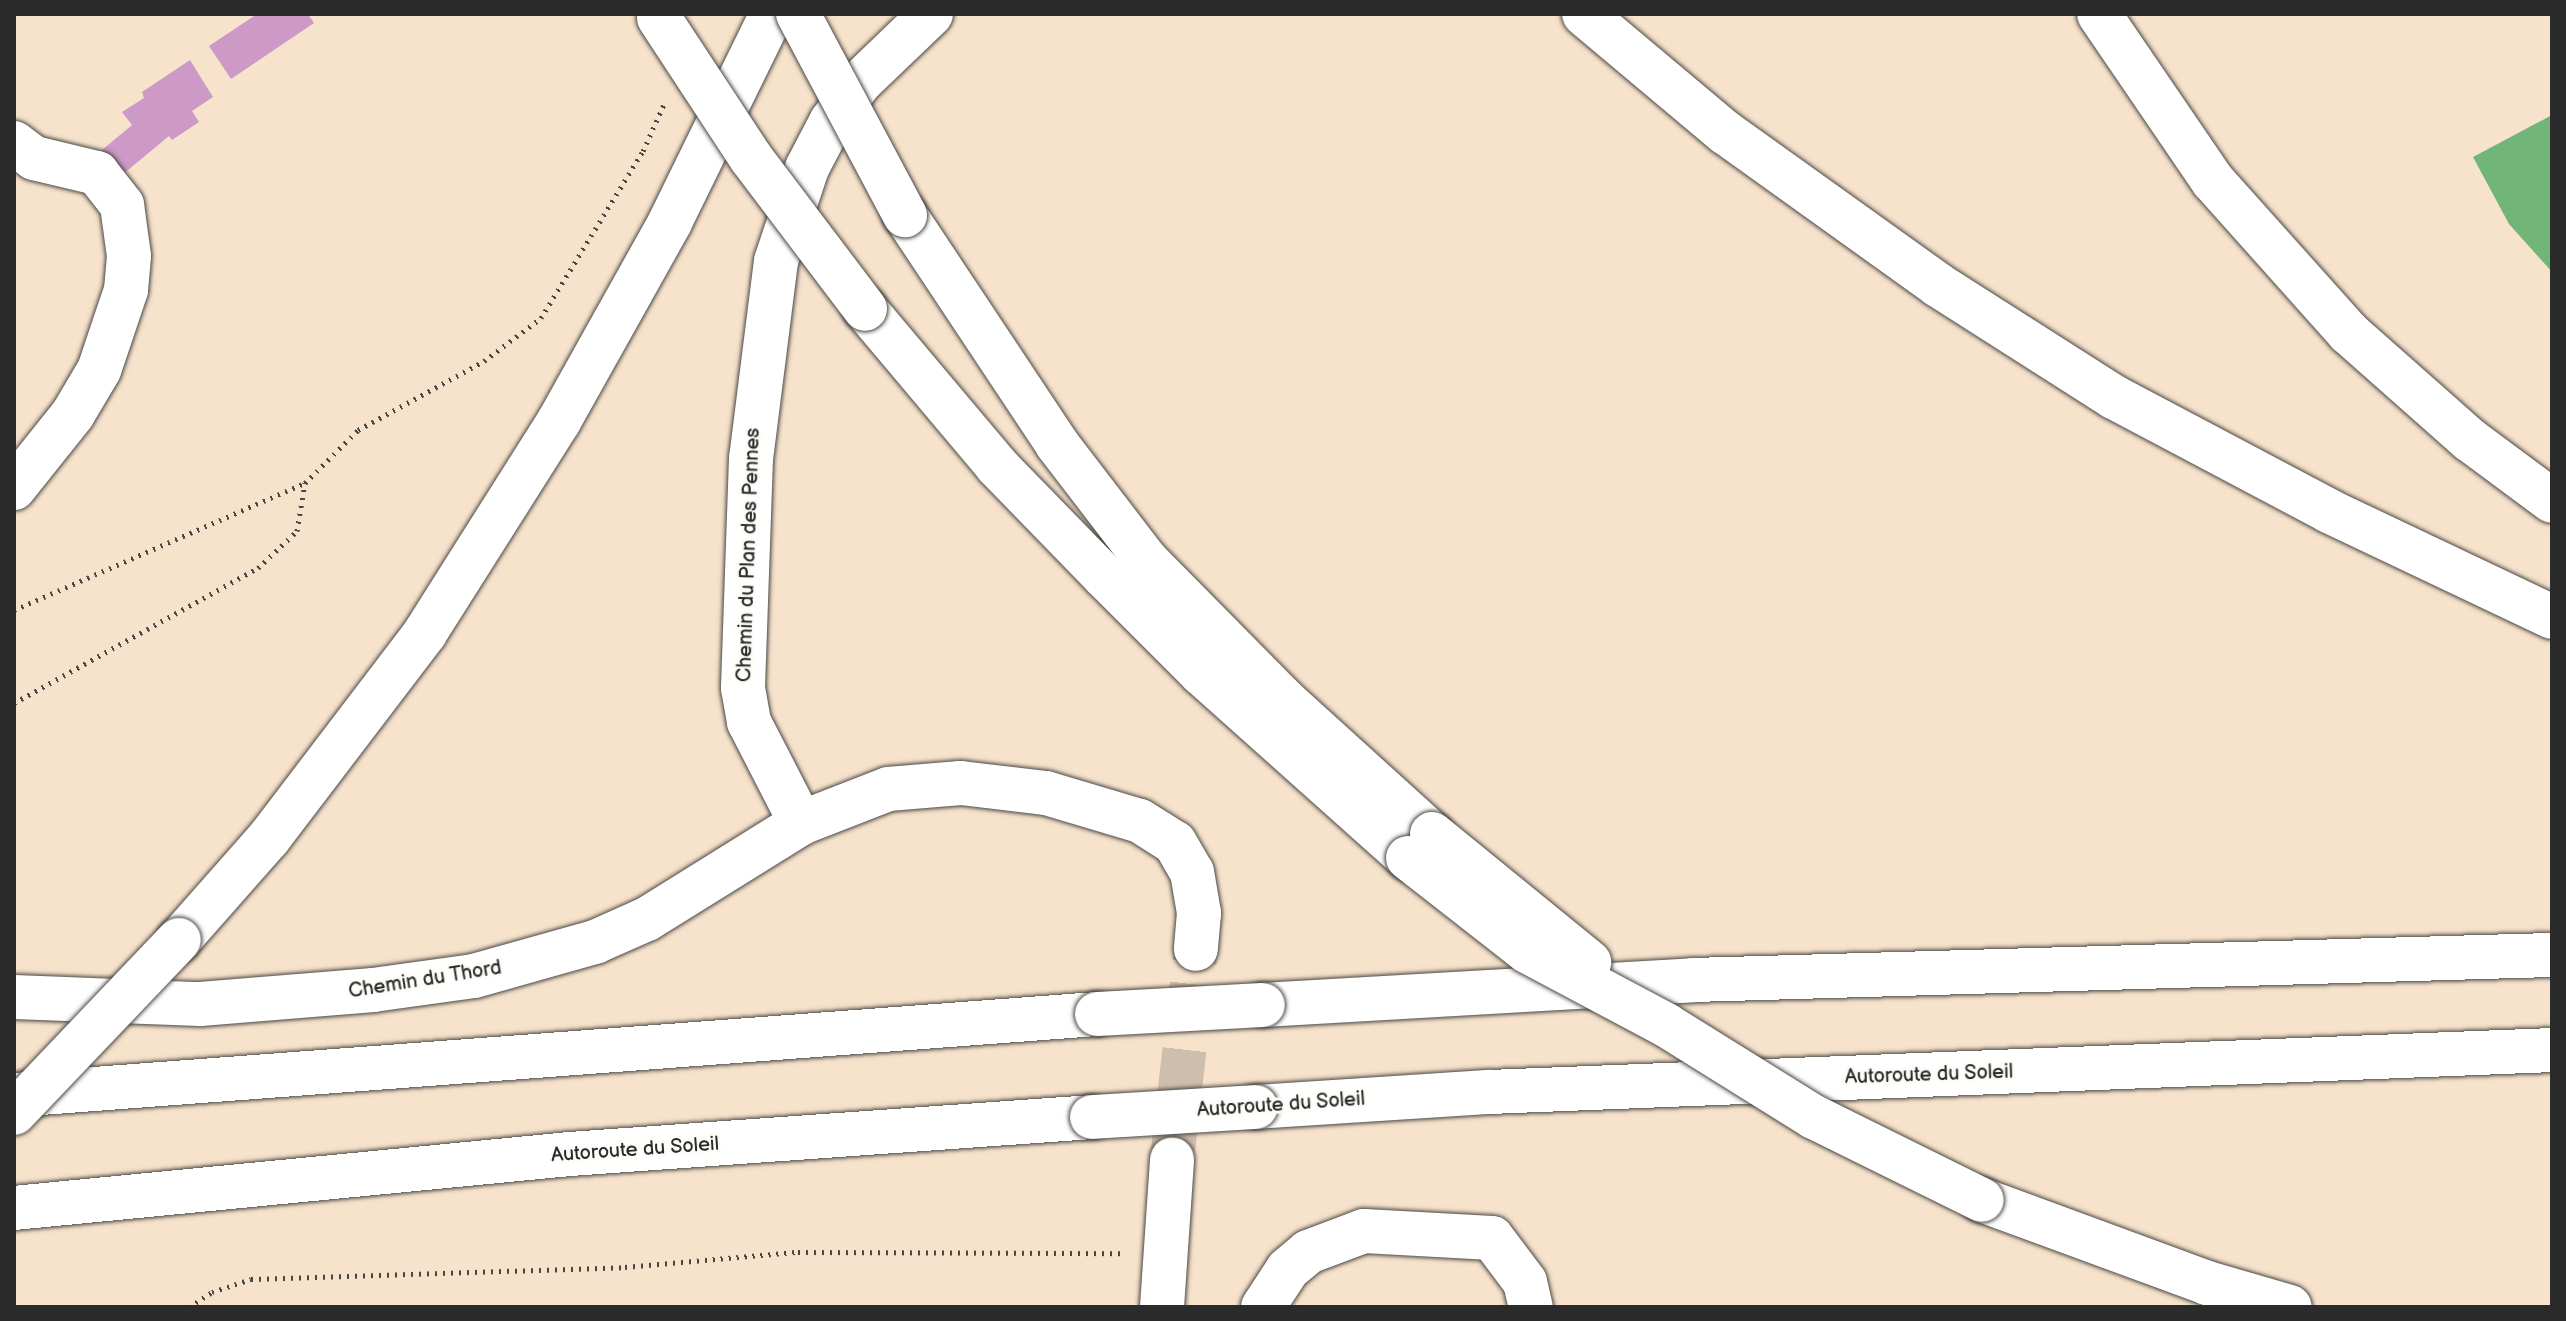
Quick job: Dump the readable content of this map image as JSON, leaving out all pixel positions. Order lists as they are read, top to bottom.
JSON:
{
  "streets": {
    "main road": ["Chemin du Plan des Pennes", "Chemin du Thord", "Autoroute du Soleil"]
  },
  "crossings": [
    ["Chemin du Plan des Pennes", "Chemin du Thord"]
  ]
}
